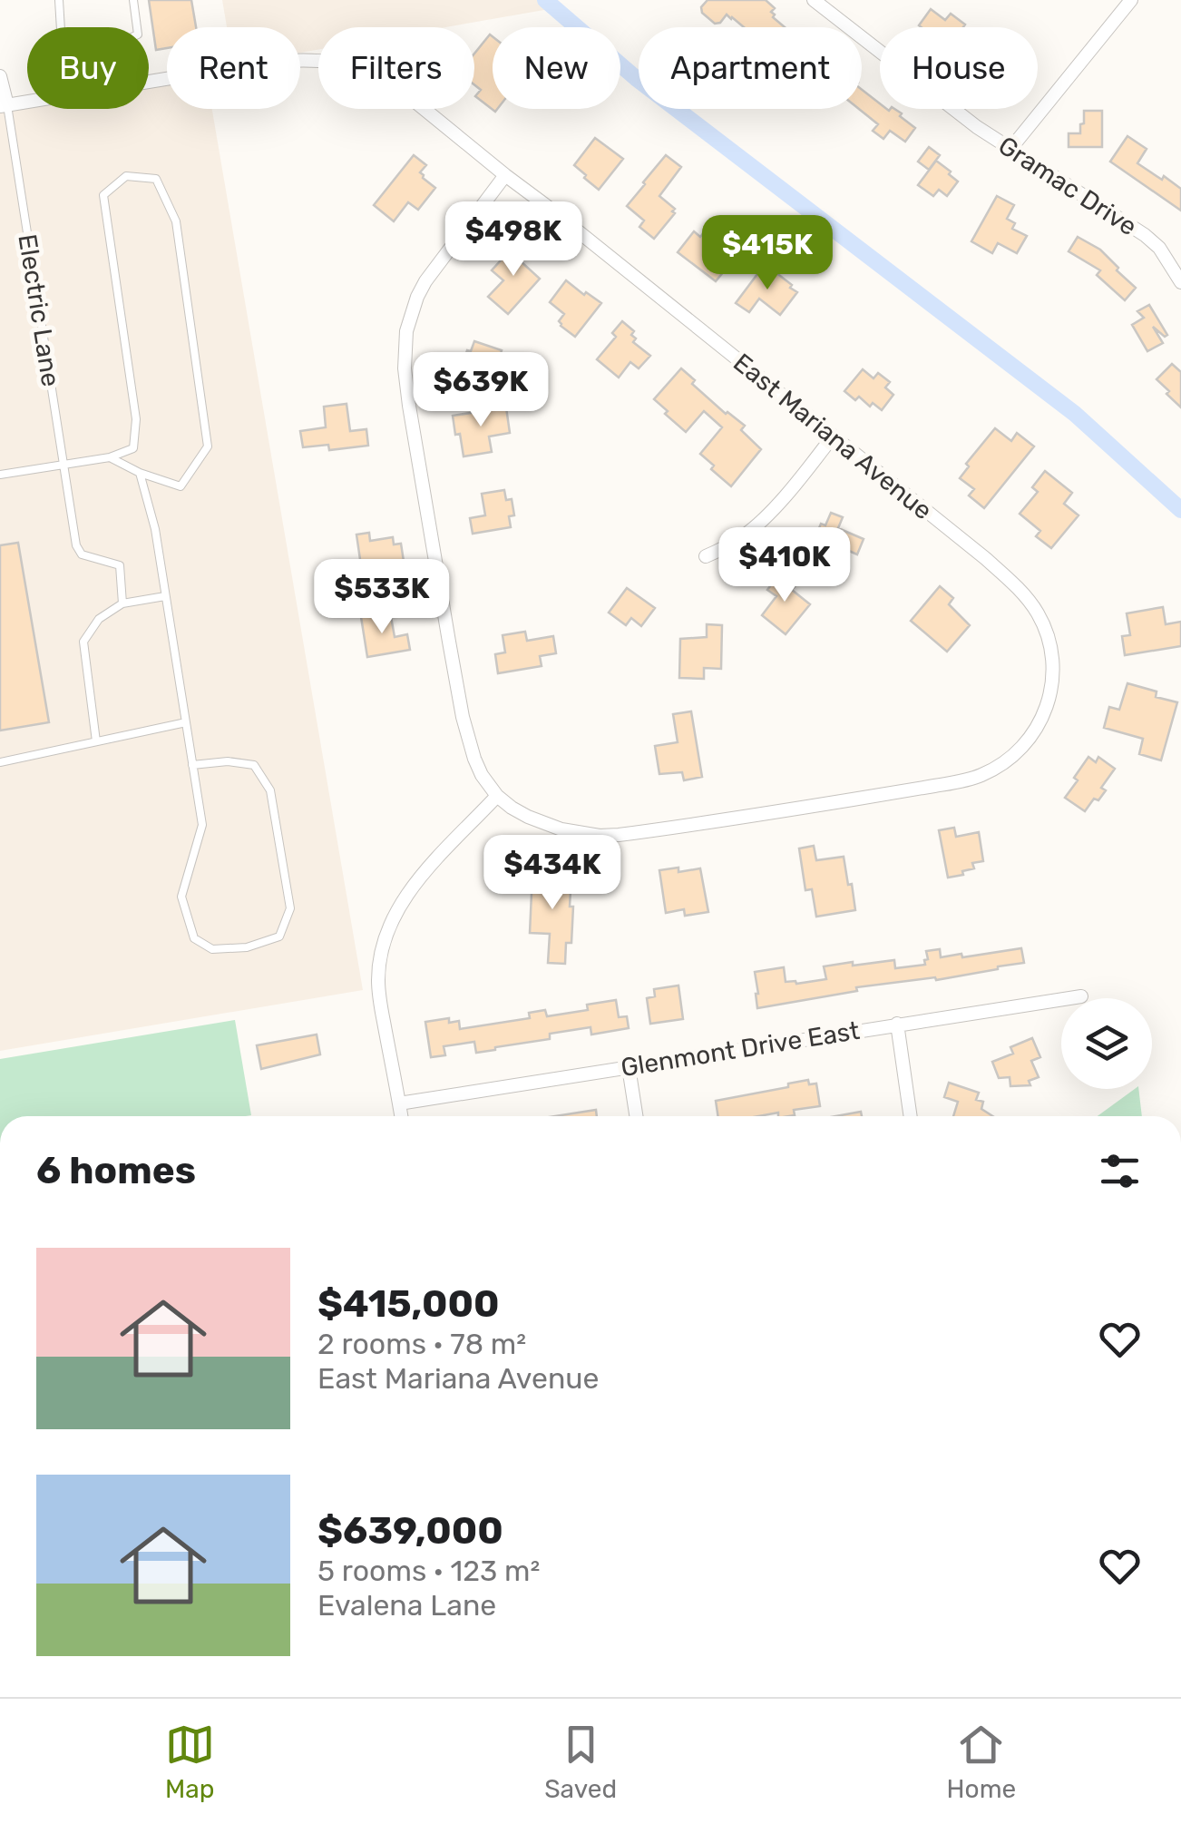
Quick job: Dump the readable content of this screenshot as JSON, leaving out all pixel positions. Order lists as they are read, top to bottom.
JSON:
{
  "streets": {
    "street": [
      "Gramac Drive",
      "Electric Lane",
      "East Mariana Avenue",
      "Glenmont Drive East"
    ]
  },
  "crossings": [
    ["Electric Lane", "East Mariana Avenue"]
  ],
  "page": {
    "chip": [
      "Buy",
      "Rent",
      "Filters",
      "New",
      "Apartment",
      "House"
    ],
    "price": [
      "$498K",
      "$415K",
      "$639K",
      "$410K",
      "$533K",
      "$434K"
    ],
    "heading": "6 homes",
    "list": [
      {
        "name": "$415,000",
        "note": "2 rooms · 78 m² · East Mariana Avenue"
      },
      {
        "name": "$639,000",
        "note": "5 rooms · 123 m² · Evalena Lane"
      }
    ],
    "tabs": ["Map", "Saved", "Home"]
  }
}
